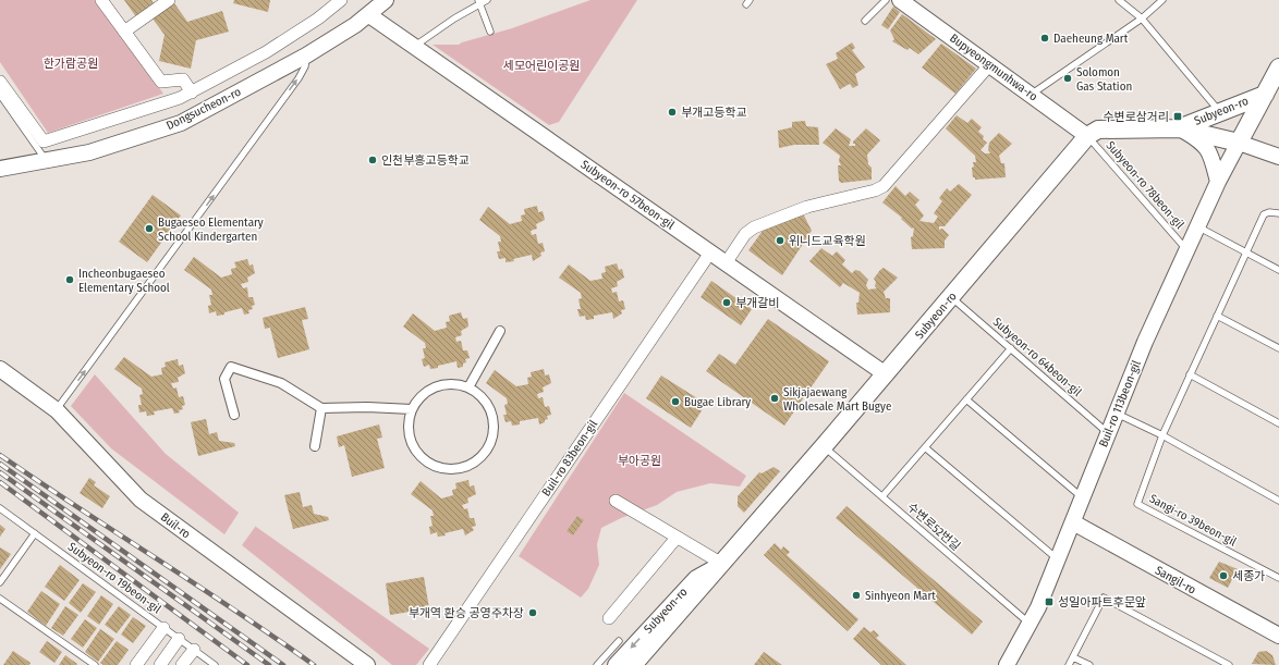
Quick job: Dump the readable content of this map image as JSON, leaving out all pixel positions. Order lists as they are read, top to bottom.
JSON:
{
  "streets": {
    "main road": ["Subyeon-ro"],
    "street": [
      "Bupyeongmunhwa-ro",
      "Dongsucheon-ro",
      "Subyeon-ro 57beon-gil",
      "Buil-ro 113beon-gil",
      "Buil-ro 83beon-gil",
      "Buil-ro",
      "Sangil-ro"
    ],
    "lane": [
      "Subyeon-ro 78beon-gil",
      "Subyeon-ro 64beon-gil",
      "Sangi-ro 39beon-gil",
      "수변로52번길",
      "Subyeon-ro 19beon-gil"
    ]
  },
  "crossings": [
    ["Bupyeongmunhwa-ro", "Subyeon-ro"],
    ["Bupyeongmunhwa-ro", "Subyeon-ro 78beon-gil"],
    ["Dongsucheon-ro", "Subyeon-ro 57beon-gil"],
    ["Subyeon-ro", "Subyeon-ro 78beon-gil"],
    ["Subyeon-ro", "Subyeon-ro 57beon-gil"],
    ["Subyeon-ro", "Subyeon-ro 64beon-gil"],
    ["Subyeon-ro", "Buil-ro 113beon-gil"],
    ["Subyeon-ro", "수변로52번길"],
    ["Subyeon-ro 78beon-gil", "Buil-ro 113beon-gil"],
    ["Subyeon-ro 57beon-gil", "Buil-ro 83beon-gil"],
    ["Subyeon-ro 64beon-gil", "Buil-ro 113beon-gil"],
    ["Buil-ro 113beon-gil", "수변로52번길"],
    ["Buil-ro 113beon-gil", "Sangil-ro"]
  ],
  "parks": ["한가람공원", "세모어린이공원", "부아공원"],
  "places": {
    "other": [
      "Daeheung Mart",
      "Solomon Gas Station",
      "부개고등학교",
      "인천부흥고등학교",
      "Bugaeseo Elementary School Kindergarten",
      "위니드교육학원",
      "Incheonbugaeseo Elementary School",
      "부개갈비",
      "Sikjajaewang Wholesale Mart Bugye",
      "Bugae Library",
      "세종가",
      "Sinhyeon Mart",
      "부개역 환승 공영주차장"
    ],
    "transit": ["수변로삼거리", "성일아파트후문앞"]
  }
}
